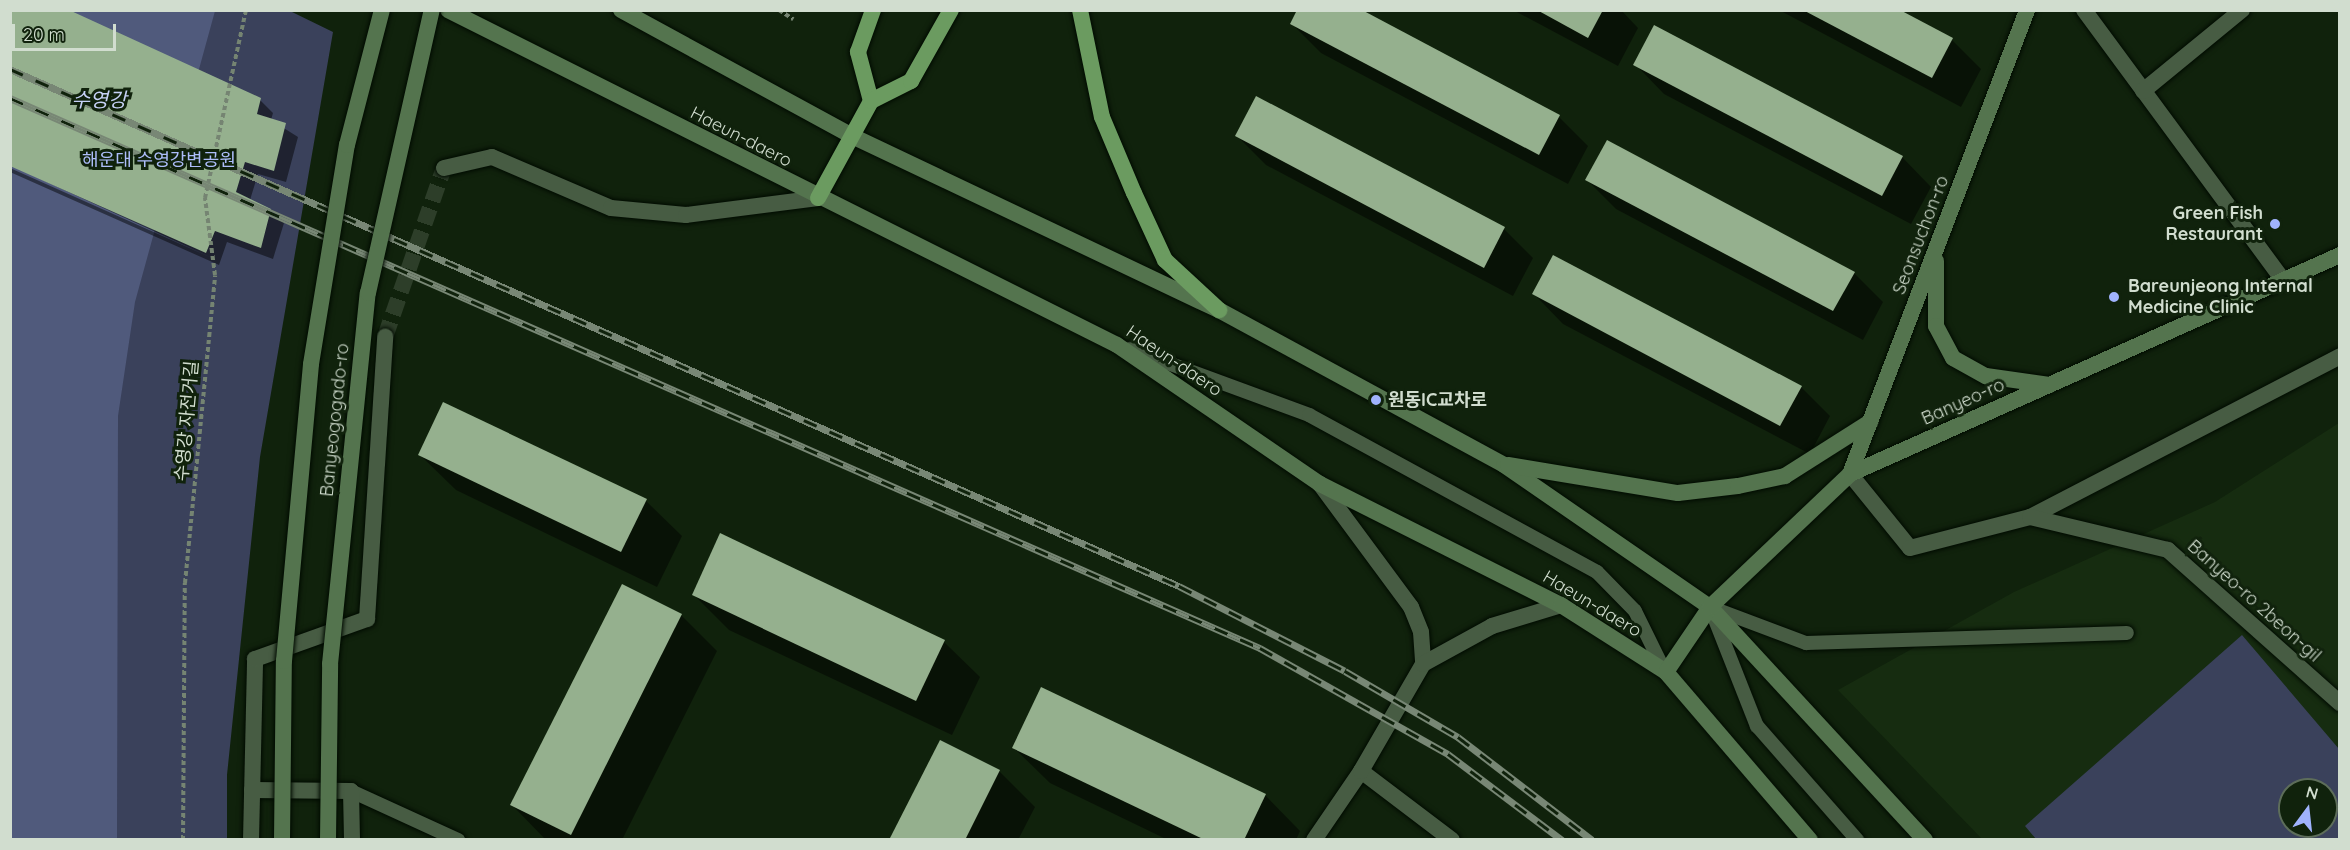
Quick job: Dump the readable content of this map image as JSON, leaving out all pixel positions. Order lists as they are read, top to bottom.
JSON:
{
  "streets": {
    "main road": [
      "Haeun-daero",
      "Seonsuchon-ro",
      "Banyeo-ro",
      "Banyeogogado-ro"
    ],
    "street": ["Banyeo-ro 2beon-gil"],
    "path": ["수영강 자전거길"]
  },
  "crossings": [
    ["Haeun-daero", "Banyeo-ro"],
    ["Seonsuchon-ro", "Banyeo-ro"]
  ],
  "water": ["수영강"],
  "parks": ["해운대 수영강변공원"],
  "places": ["Green Fish Restaurant", "Bareunjeong Internal Medicine Clinic", "원동IC교차로"],
  "scale_bar": "20 m",
  "north": "top"
}
